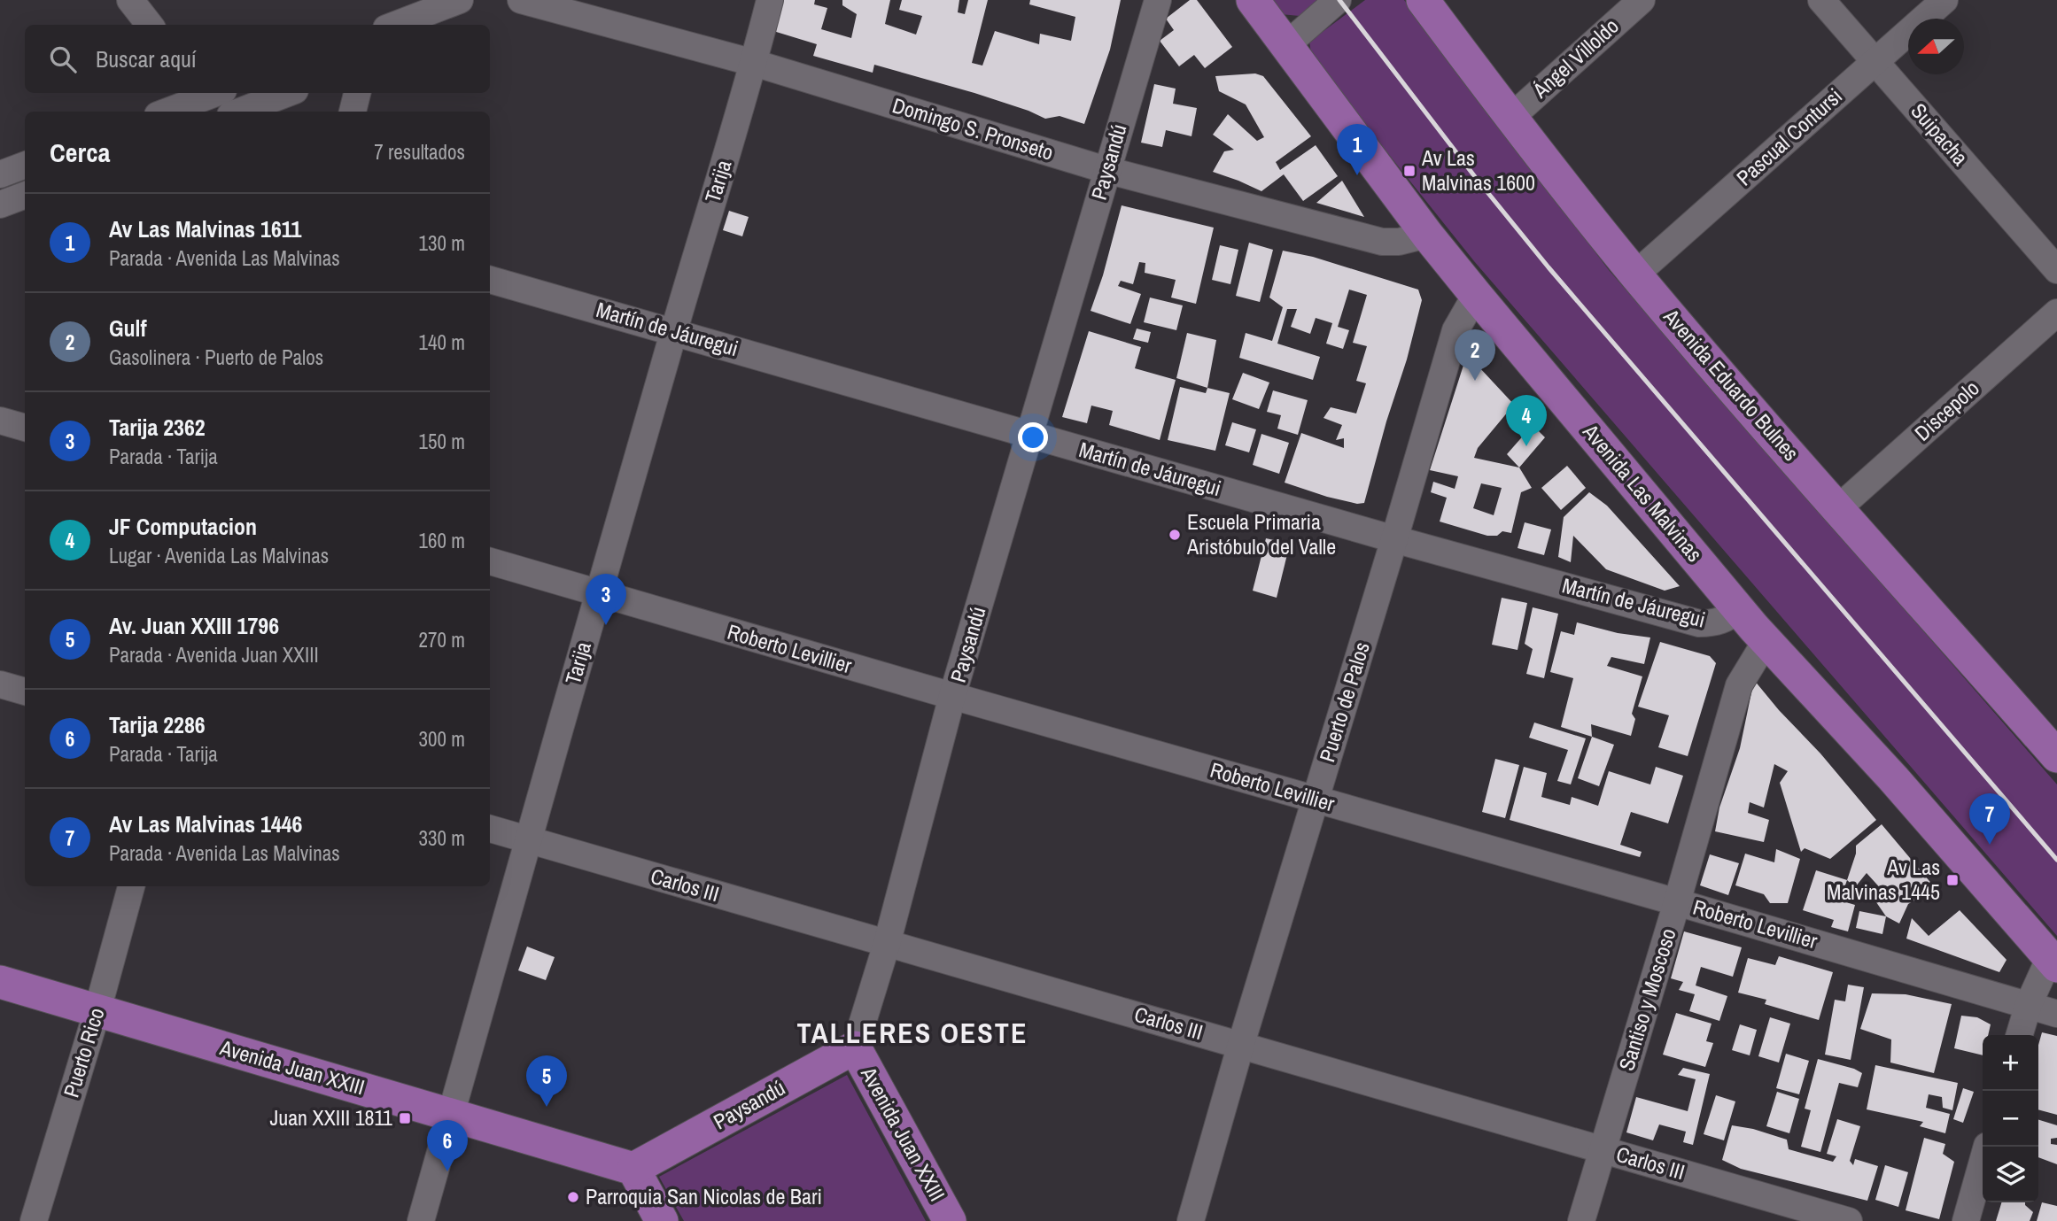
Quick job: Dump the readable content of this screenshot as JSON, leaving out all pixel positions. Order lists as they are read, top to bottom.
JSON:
{
  "streets": {
    "main road": [
      "Paysandú",
      "Avenida Eduardo Bulnes",
      "Avenida Las Malvinas",
      "Avenida Juan XXIII"
    ],
    "street": [
      "Ángel Villoldo",
      "Domingo S. Pronseto",
      "Suipacha",
      "Pascual Contursi",
      "Tarija",
      "Martín de Jáuregui",
      "Discepolo",
      "Roberto Levillier",
      "Puerto de Palos",
      "Carlos III",
      "Santiso y Moscoso",
      "Puerto Rico"
    ]
  },
  "crossings": [
    ["Ángel Villoldo", "Avenida Eduardo Bulnes"],
    ["Domingo S. Pronseto", "Paysandú"],
    ["Domingo S. Pronseto", "Tarija"],
    ["Domingo S. Pronseto", "Avenida Las Malvinas"],
    ["Suipacha", "Pascual Contursi"],
    ["Pascual Contursi", "Avenida Eduardo Bulnes"],
    ["Paysandú", "Martín de Jáuregui"],
    ["Paysandú", "Roberto Levillier"],
    ["Paysandú", "Carlos III"],
    ["Paysandú", "Avenida Juan XXIII"],
    ["Tarija", "Martín de Jáuregui"],
    ["Tarija", "Roberto Levillier"],
    ["Tarija", "Carlos III"],
    ["Tarija", "Avenida Juan XXIII"],
    ["Martín de Jáuregui", "Avenida Las Malvinas"],
    ["Martín de Jáuregui", "Puerto de Palos"],
    ["Avenida Eduardo Bulnes", "Discepolo"],
    ["Avenida Las Malvinas", "Puerto de Palos"],
    ["Avenida Las Malvinas", "Santiso y Moscoso"],
    ["Roberto Levillier", "Puerto de Palos"],
    ["Roberto Levillier", "Santiso y Moscoso"],
    ["Puerto de Palos", "Carlos III"],
    ["Carlos III", "Santiso y Moscoso"],
    ["Puerto Rico", "Avenida Juan XXIII"]
  ],
  "districts": ["TALLERES OESTE"],
  "places": {
    "transit": ["Av Las Malvinas 1600", "Av Las Malvinas 1445", "Juan XXIII 1811"],
    "other": ["Escuela Primaria Aristóbulo del Valle", "Parroquia San Nicolas de Bari"]
  },
  "north": "left",
  "page": {
    "search": "Buscar aquí",
    "heading": ["Cerca", "7 resultados"],
    "pins": [
      "1",
      "2",
      "4",
      "3",
      "7",
      "5",
      "6"
    ],
    "list": [
      {
        "mark": "1",
        "name": "Av Las Malvinas 1611",
        "note": "Parada · Avenida Las Malvinas",
        "value": "130 m"
      },
      {
        "mark": "2",
        "name": "Gulf",
        "note": "Gasolinera · Puerto de Palos",
        "value": "140 m"
      },
      {
        "mark": "3",
        "name": "Tarija 2362",
        "note": "Parada · Tarija",
        "value": "150 m"
      },
      {
        "mark": "4",
        "name": "JF Computacion",
        "note": "Lugar · Avenida Las Malvinas",
        "value": "160 m"
      },
      {
        "mark": "5",
        "name": "Av. Juan XXIII 1796",
        "note": "Parada · Avenida Juan XXIII",
        "value": "270 m"
      },
      {
        "mark": "6",
        "name": "Tarija 2286",
        "note": "Parada · Tarija",
        "value": "300 m"
      },
      {
        "mark": "7",
        "name": "Av Las Malvinas 1446",
        "note": "Parada · Avenida Las Malvinas",
        "value": "330 m"
      }
    ],
    "map_buttons": ["+", "−"]
  }
}
